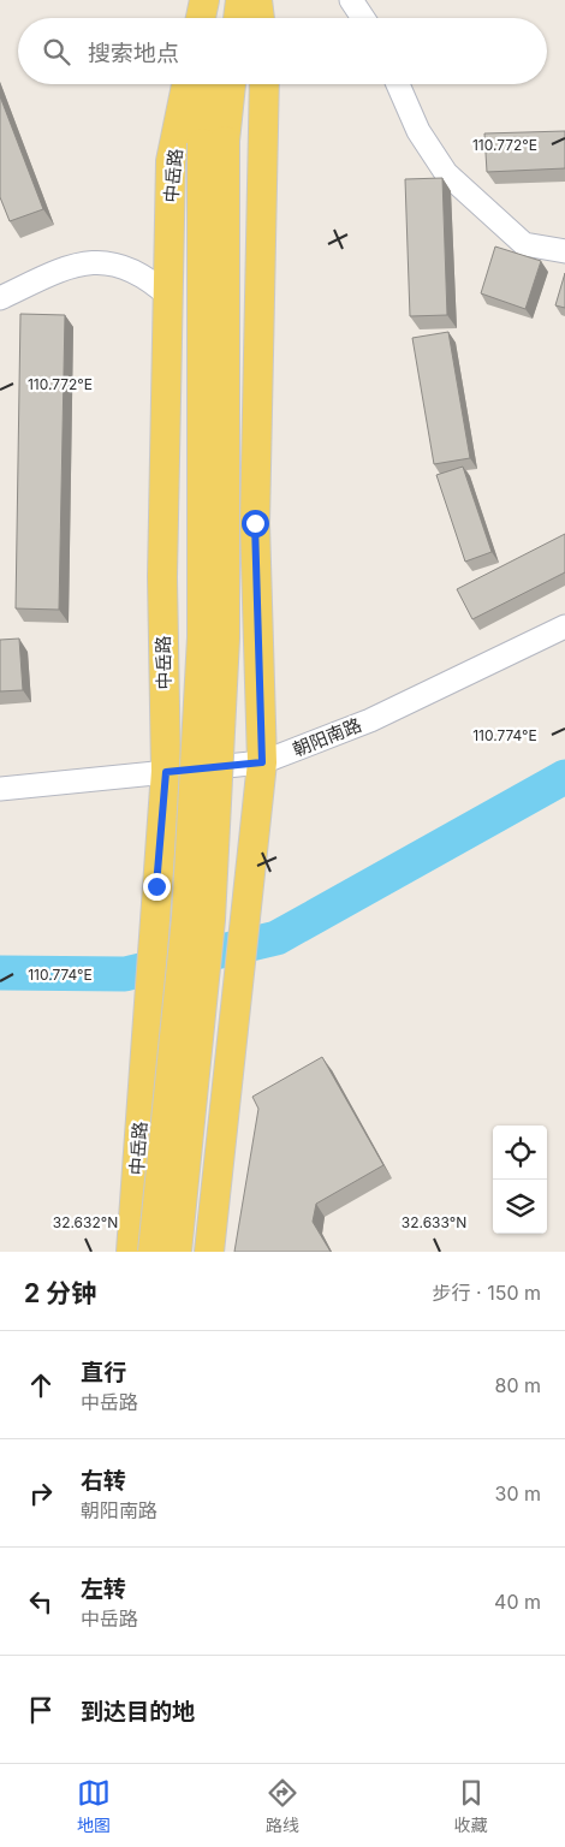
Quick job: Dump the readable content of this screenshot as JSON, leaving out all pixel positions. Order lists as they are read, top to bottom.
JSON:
{
  "streets": {
    "main road": ["中岳路"],
    "street": ["朝阳南路"]
  },
  "crossings": [
    ["中岳路", "朝阳南路"]
  ],
  "page": {
    "search": "搜索地点",
    "heading": ["2 分钟", "步行 · 150 m"],
    "list": [
      ["直行", "中岳路", "80 m"],
      ["右转", "朝阳南路", "30 m"],
      ["左转", "中岳路", "40 m"],
      "到达目的地"
    ],
    "nav": ["地图", "路线", "收藏"]
  },
  "coordinates": [
    "110.772°E",
    "110.774°E",
    "32.632°N",
    "32.633°N"
  ]
}
